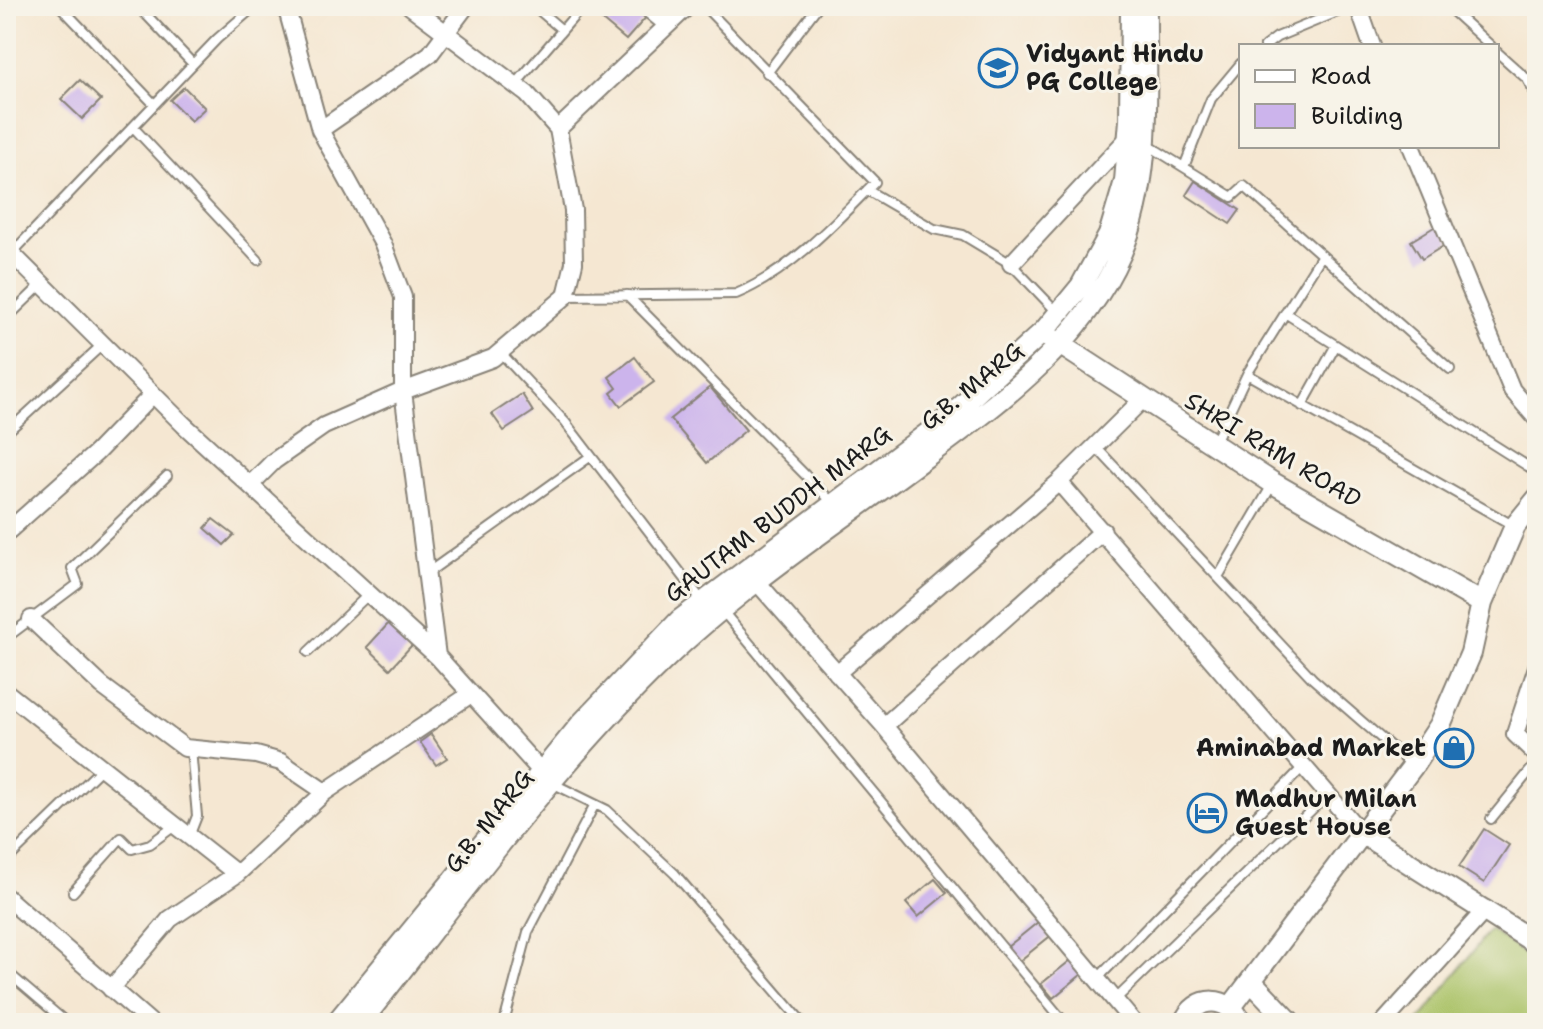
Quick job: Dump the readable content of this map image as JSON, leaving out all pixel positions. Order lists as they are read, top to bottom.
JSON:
{
  "streets": {
    "street": ["G.B. MARG", "SHRI RAM ROAD", "GAUTAM BUDDH MARG"]
  },
  "crossings": [
    ["G.B. MARG", "SHRI RAM ROAD"],
    ["G.B. MARG", "GAUTAM BUDDH MARG"],
    ["SHRI RAM ROAD", "GAUTAM BUDDH MARG"]
  ],
  "places": {
    "school or university": ["Vidyant Hindu PG College"],
    "shop": ["Aminabad Market"],
    "hotel": ["Madhur Milan Guest House"]
  },
  "legend": ["Road", "Building"]
}
